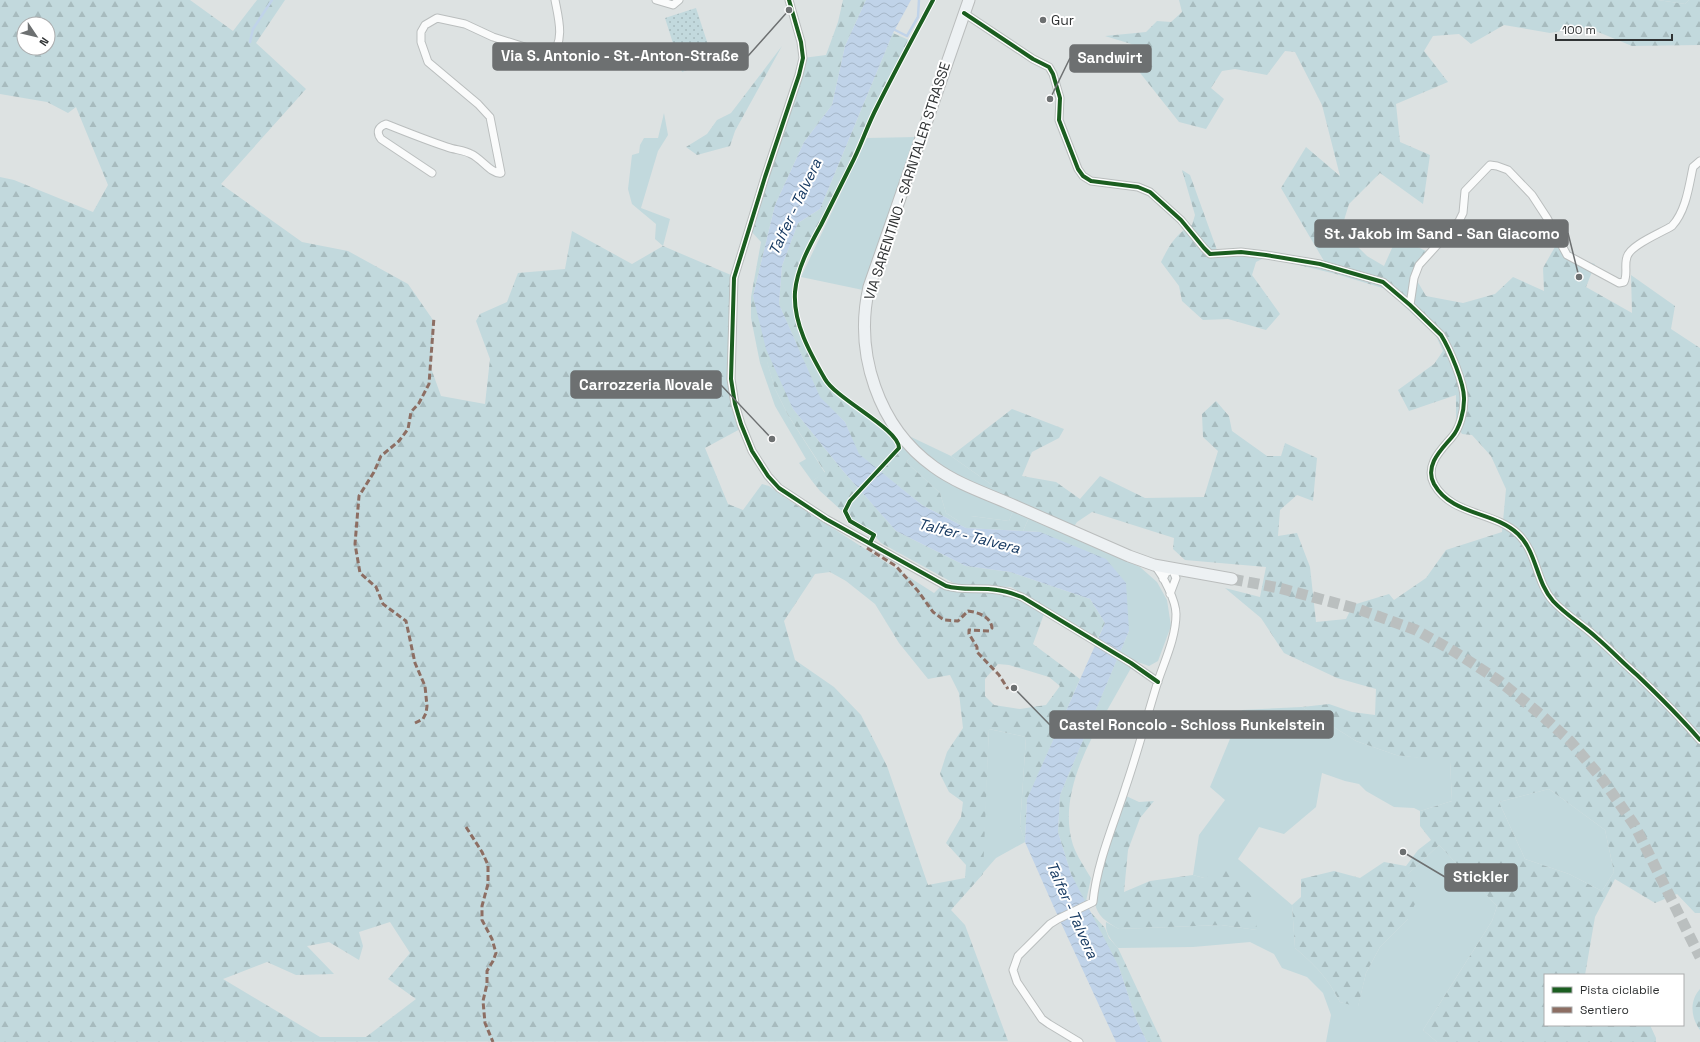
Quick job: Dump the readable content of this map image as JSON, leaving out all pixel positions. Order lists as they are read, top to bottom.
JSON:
{
  "streets": {
    "main road": ["VIA SARENTINO - SARNTALER STRASSE"]
  },
  "water": ["Talfer - Talvera"],
  "places": [
    "Via S. Antonio - St.-Anton-Straße",
    "Gur",
    "Sandwirt",
    "St. Jakob im Sand - San Giacomo",
    "Carrozzeria Novale",
    "Castel Roncolo - Schloss Runkelstein",
    "Stickler"
  ],
  "legend": ["Pista ciclabile", "Sentiero"],
  "scale_bar": "100 m",
  "north": "bottom right"
}
